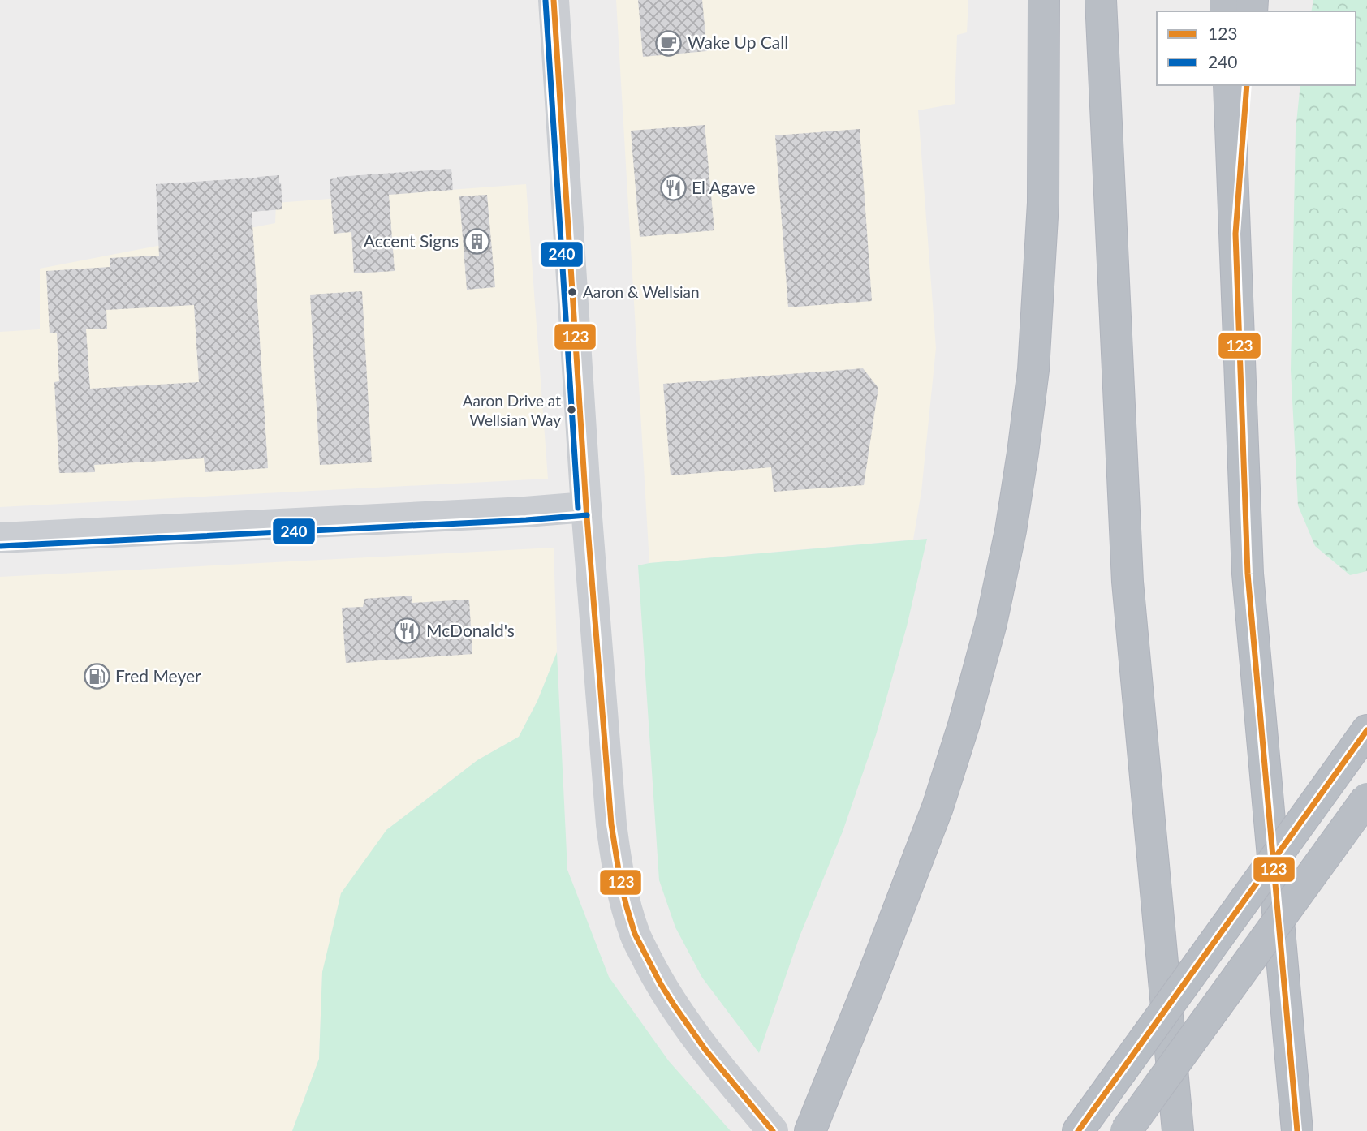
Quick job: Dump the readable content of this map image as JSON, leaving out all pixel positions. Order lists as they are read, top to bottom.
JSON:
{
  "places": {
    "cafe": ["Wake Up Call"],
    "restaurant": ["El Agave", "McDonald's"],
    "building": ["Accent Signs"],
    "other": ["Aaron & Wellsian", "Aaron Drive at Wellsian Way"],
    "fuel station": ["Fred Meyer"]
  },
  "lines": ["transit line 123", "transit line 240"],
  "legend": ["123", "240"]
}
